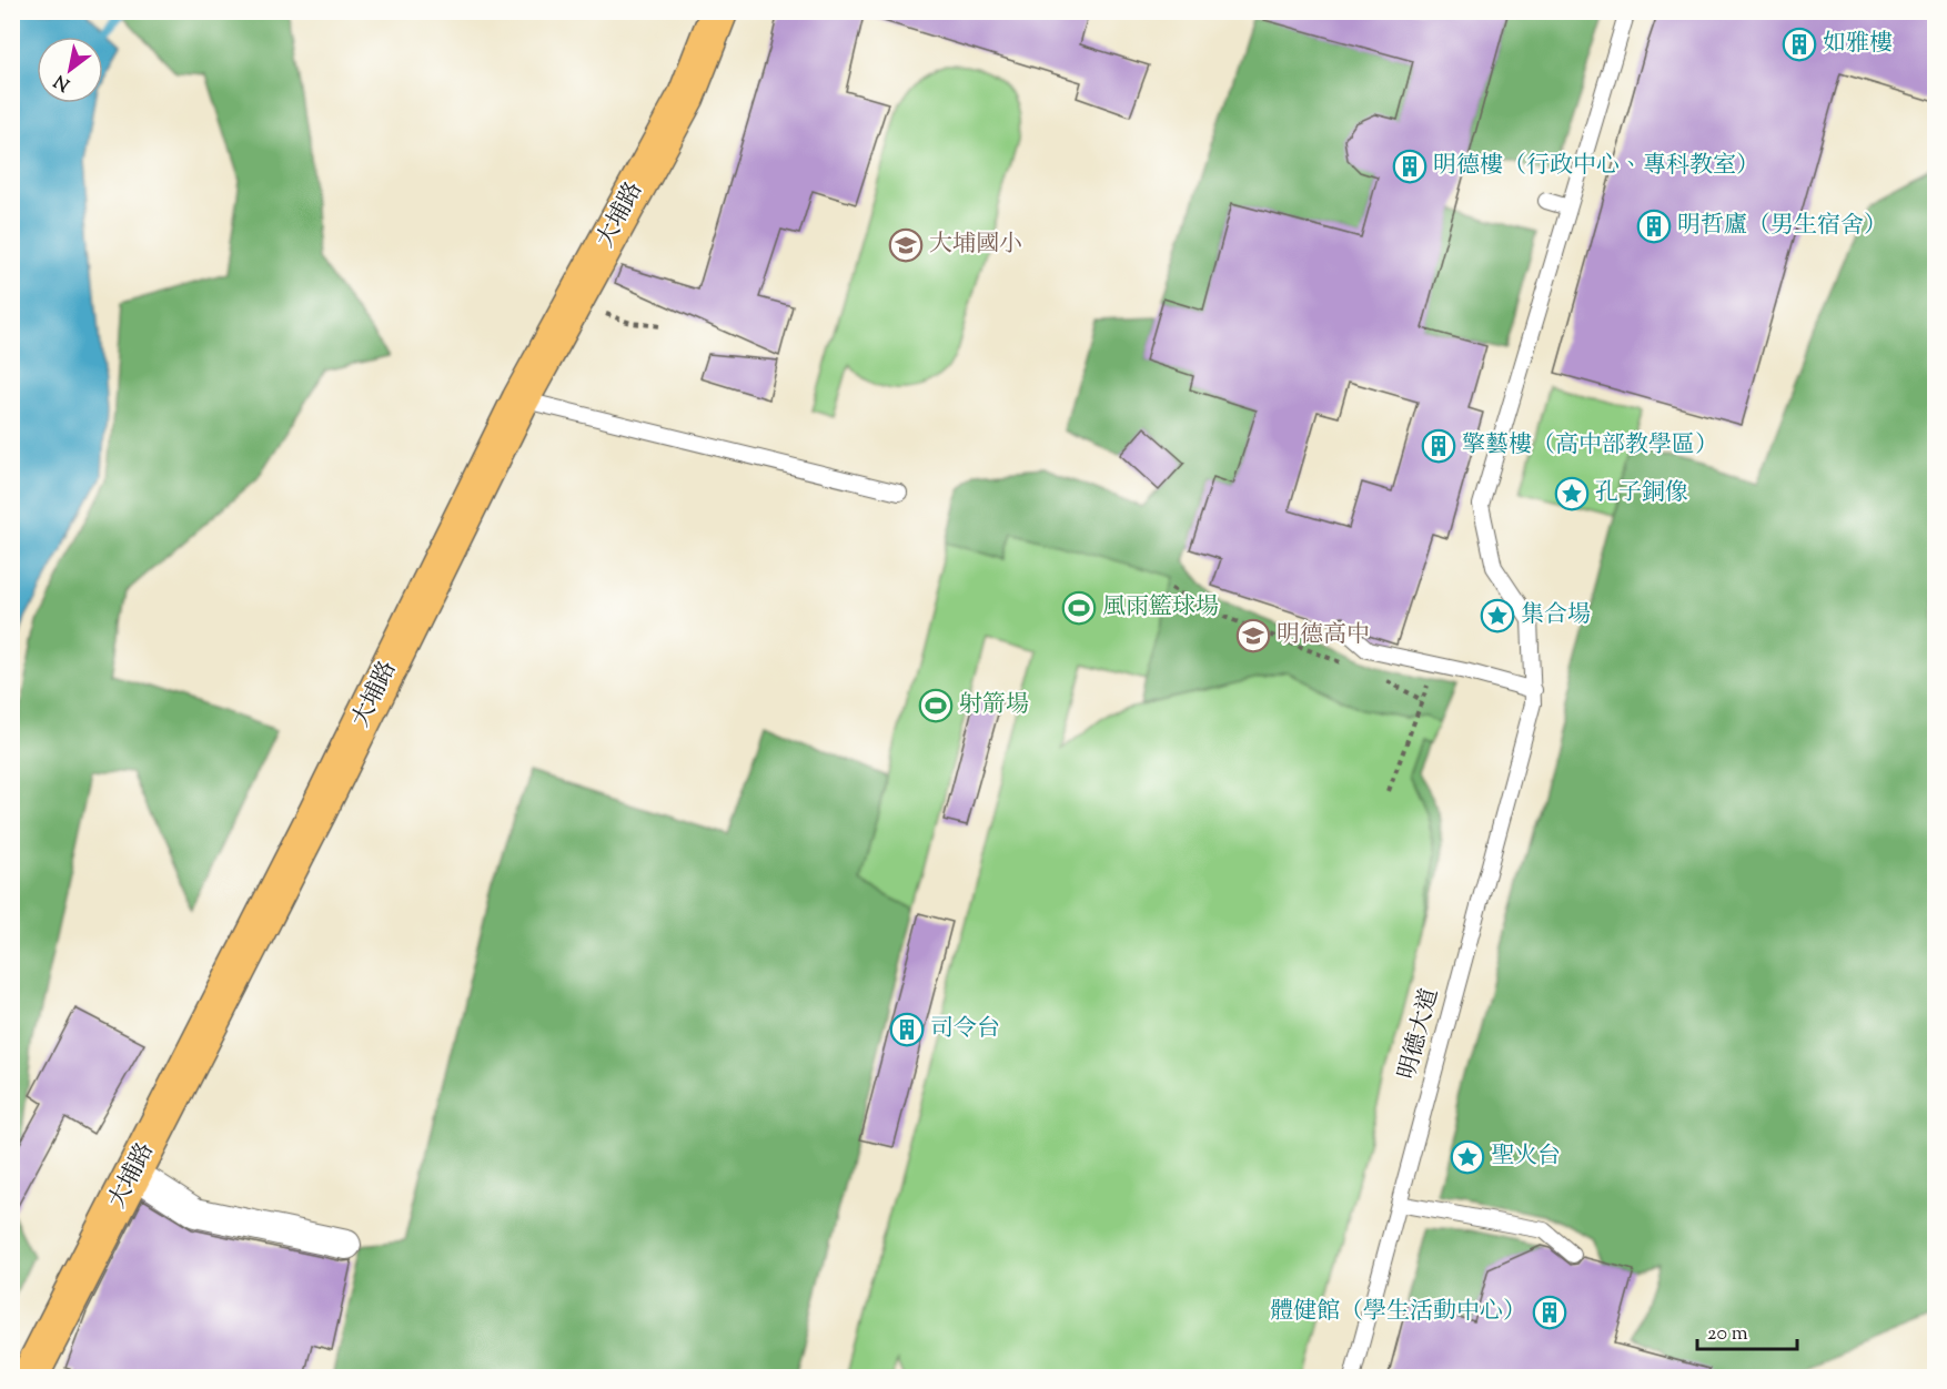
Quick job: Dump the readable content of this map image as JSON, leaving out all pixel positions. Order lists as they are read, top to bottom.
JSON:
{
  "streets": {
    "main road": ["大埔路"],
    "lane": ["明德大道"]
  },
  "places": {
    "building": [
      "如雅樓",
      "明德樓（行政中心、專科教室）",
      "明哲廬（男生宿舍）",
      "擎藝樓（高中部教學區）",
      "司令台",
      "體健館（學生活動中心）"
    ],
    "school or university": ["大埔國小", "明德高中"],
    "place": ["孔子銅像", "集合場", "聖火台"],
    "sports": ["風雨籃球場", "射箭場"]
  },
  "scale_bar": "20 m",
  "north": "bottom left"
}
